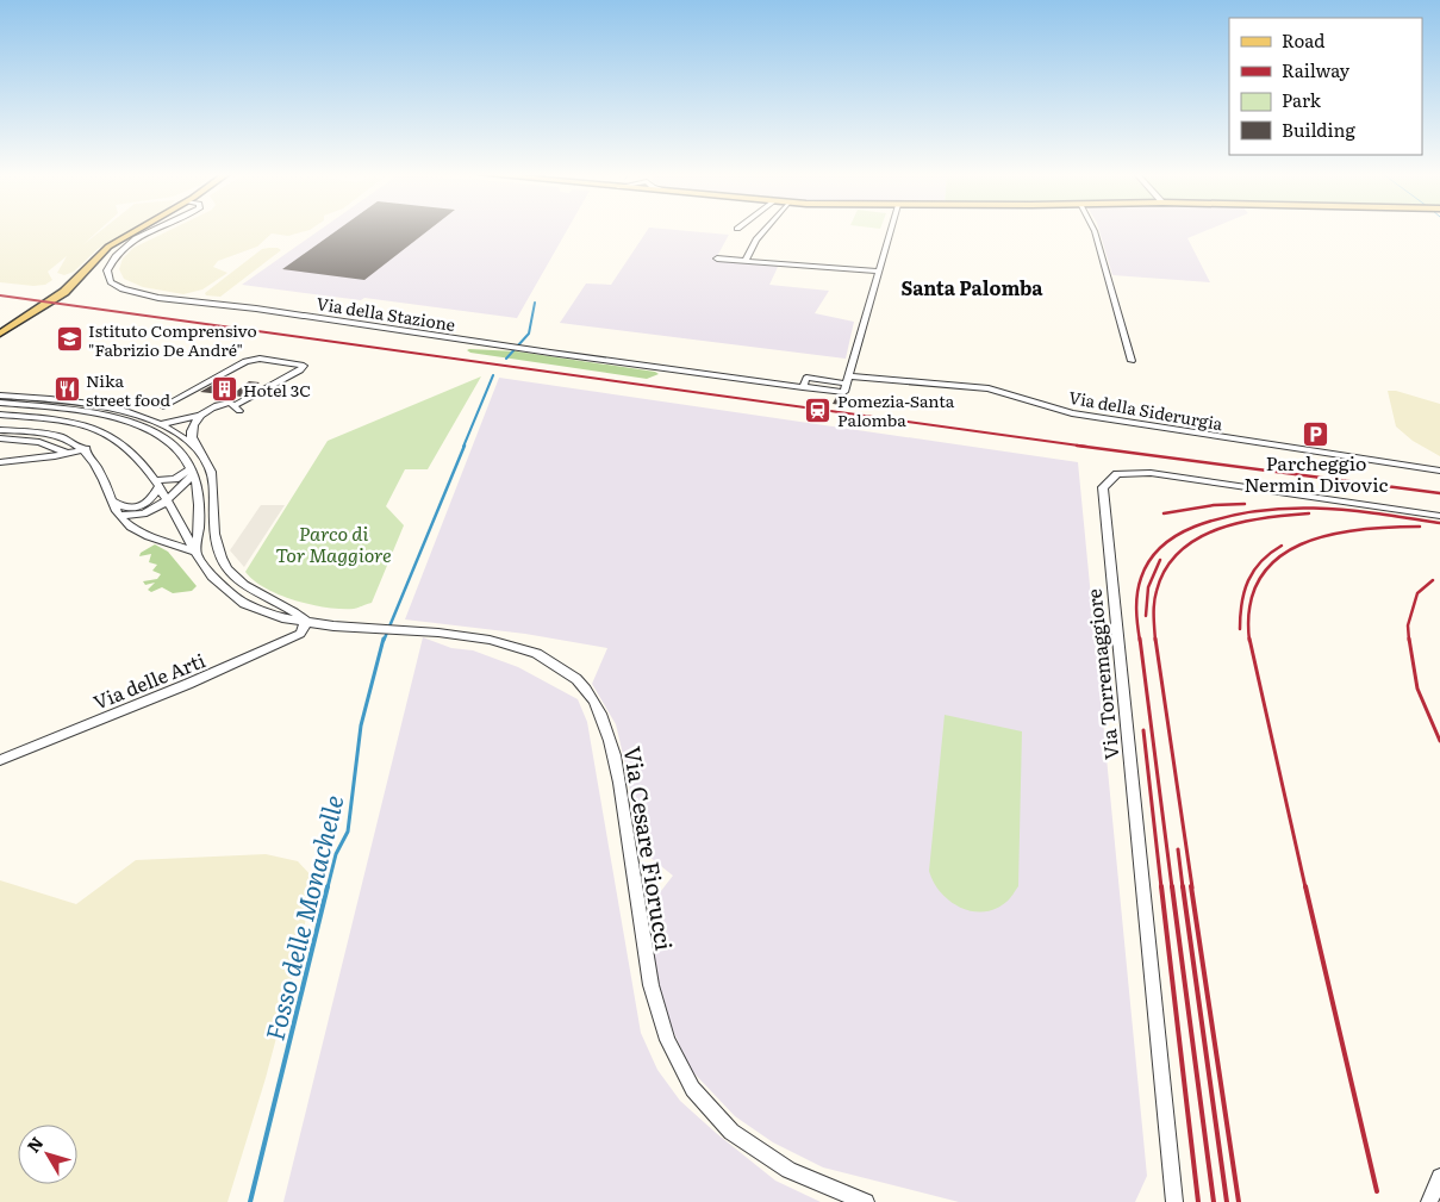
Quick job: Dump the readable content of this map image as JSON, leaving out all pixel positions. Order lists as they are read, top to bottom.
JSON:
{
  "streets": {
    "street": [
      "Via della Stazione",
      "Via della Siderurgia",
      "Via Torremaggiore",
      "Via delle Arti",
      "Via Cesare Fiorucci"
    ]
  },
  "crossings": [
    ["Via della Stazione", "Via della Siderurgia"],
    ["Via delle Arti", "Via Cesare Fiorucci"]
  ],
  "districts": ["Santa Palomba"],
  "water": ["Fosso delle Monachelle"],
  "parks": ["Parco di Tor Maggiore"],
  "places": {
    "school or university": ["Istituto Comprensivo \"Fabrizio De André\""],
    "restaurant": ["Nika street food"],
    "building": ["Hotel 3C"],
    "station": ["Pomezia-Santa Palomba"],
    "parking": ["Parcheggio Nermin Divovic"]
  },
  "legend": [
    "Road",
    "Railway",
    "Park",
    "Building"
  ],
  "north": "top left"
}
